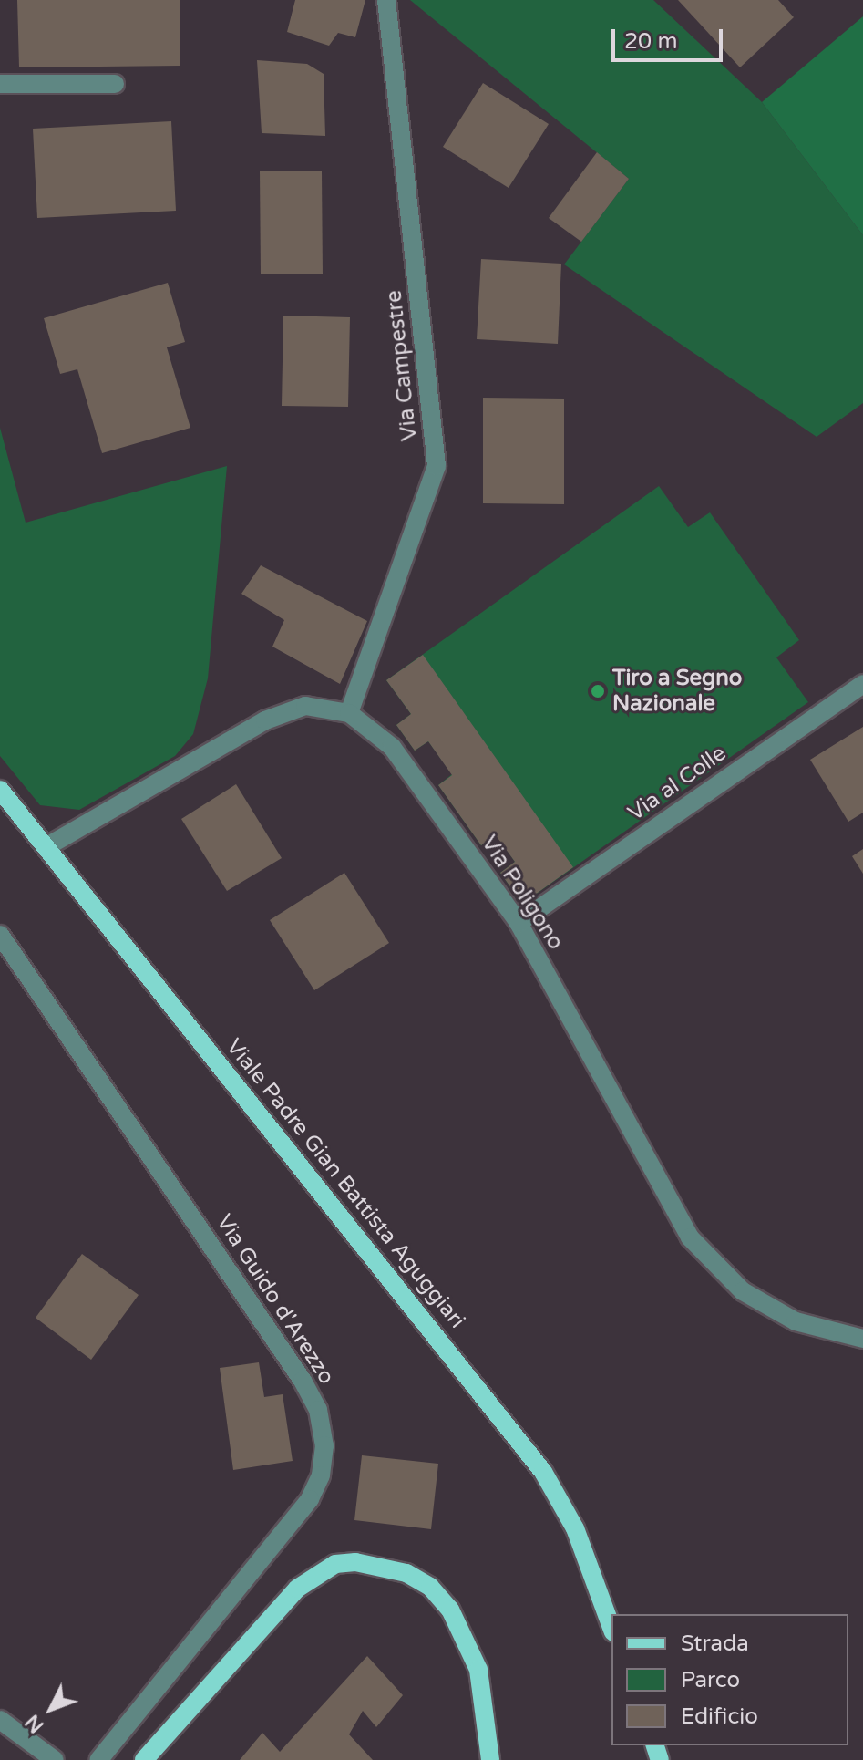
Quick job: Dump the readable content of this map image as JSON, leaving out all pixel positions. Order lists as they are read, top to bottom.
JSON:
{
  "streets": {
    "main road": ["Viale Padre Gian Battista Aguggiari"],
    "street": [
      "Via Campestre",
      "Via al Colle",
      "Via Poligono",
      "Via Guido d'Arezzo"
    ]
  },
  "crossings": [
    ["Via Campestre", "Via Poligono"],
    ["Via al Colle", "Via Poligono"],
    ["Via Poligono", "Viale Padre Gian Battista Aguggiari"]
  ],
  "places": ["Tiro a Segno Nazionale"],
  "legend": ["Strada", "Parco", "Edificio"],
  "scale_bar": "20 m",
  "north": "bottom left"
}
